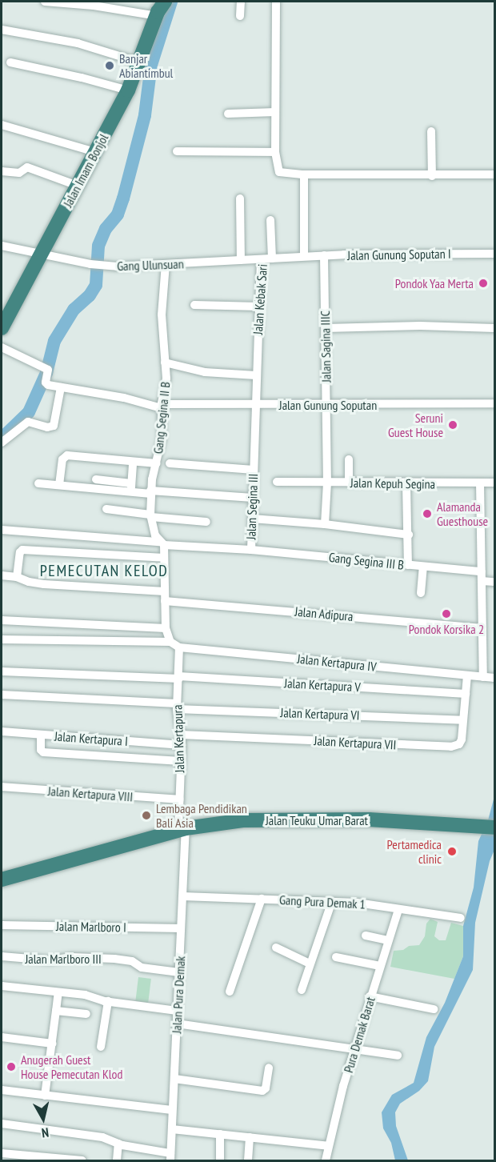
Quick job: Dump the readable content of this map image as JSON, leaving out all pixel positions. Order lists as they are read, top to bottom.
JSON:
{
  "streets": {
    "highway": ["Jalan Imam Bonjol", "Jalan Teuku Umar Barat"],
    "street": [
      "Jalan Gunung Soputan I",
      "Gang Ulunsuan",
      "Jalan Kebak Sari",
      "Jalan Sagina IIIC",
      "Jalan Gunung Soputan",
      "Gang Segina II B",
      "Jalan Kepuh Segina",
      "Jalan Segina III",
      "Gang Segina III B",
      "Jalan Adipura",
      "Jalan Kertapura IV",
      "Jalan Kertapura V",
      "Jalan Kertapura VI",
      "Jalan Kertapura I",
      "Jalan Kertapura",
      "Jalan Kertapura VII",
      "Jalan Kertapura VIII",
      "Gang Pura Demak 1",
      "Jalan Marlboro I",
      "Jalan Marlboro III",
      "Jalan Pura Demak",
      "Pura Demak Barat"
    ]
  },
  "crossings": [
    ["Jalan Imam Bonjol", "Gang Ulunsuan"],
    ["Jalan Gunung Soputan I", "Jalan Kebak Sari"],
    ["Jalan Gunung Soputan I", "Jalan Sagina IIIC"],
    ["Gang Ulunsuan", "Jalan Kebak Sari"],
    ["Gang Ulunsuan", "Gang Segina II B"],
    ["Jalan Kebak Sari", "Jalan Gunung Soputan"],
    ["Jalan Kebak Sari", "Jalan Segina III"],
    ["Jalan Sagina IIIC", "Jalan Gunung Soputan"],
    ["Jalan Sagina IIIC", "Jalan Kepuh Segina"],
    ["Jalan Gunung Soputan", "Gang Segina II B"],
    ["Jalan Gunung Soputan", "Jalan Segina III"],
    ["Gang Segina II B", "Jalan Segina III"],
    ["Gang Segina II B", "Jalan Adipura"],
    ["Jalan Segina III", "Gang Segina III B"],
    ["Jalan Kertapura IV", "Jalan Kertapura"],
    ["Jalan Kertapura IV", "Jalan Kertapura VII"],
    ["Jalan Kertapura V", "Jalan Kertapura"],
    ["Jalan Kertapura V", "Jalan Kertapura VII"],
    ["Jalan Kertapura VI", "Jalan Kertapura"],
    ["Jalan Kertapura VI", "Jalan Kertapura VII"],
    ["Jalan Kertapura I", "Jalan Kertapura"],
    ["Jalan Kertapura", "Jalan Kertapura VII"],
    ["Jalan Kertapura", "Jalan Kertapura VIII"],
    ["Jalan Kertapura", "Jalan Teuku Umar Barat"],
    ["Jalan Kertapura", "Jalan Pura Demak"],
    ["Jalan Teuku Umar Barat", "Jalan Pura Demak"],
    ["Gang Pura Demak 1", "Jalan Pura Demak"],
    ["Gang Pura Demak 1", "Pura Demak Barat"],
    ["Jalan Marlboro I", "Jalan Pura Demak"],
    ["Jalan Marlboro III", "Jalan Pura Demak"]
  ],
  "districts": ["PEMECUTAN KELOD"],
  "places": [
    "Banjar Abiantimbul",
    "Pondok Yaa Merta",
    "Seruni Guest House",
    "Alamanda Guesthouse",
    "Pondok Korsika 2",
    "Lembaga Pendidikan Bali Asia",
    "Pertamedica clinic",
    "Anugerah Guest House Pemecutan Klod"
  ],
  "north": "bottom"
}
